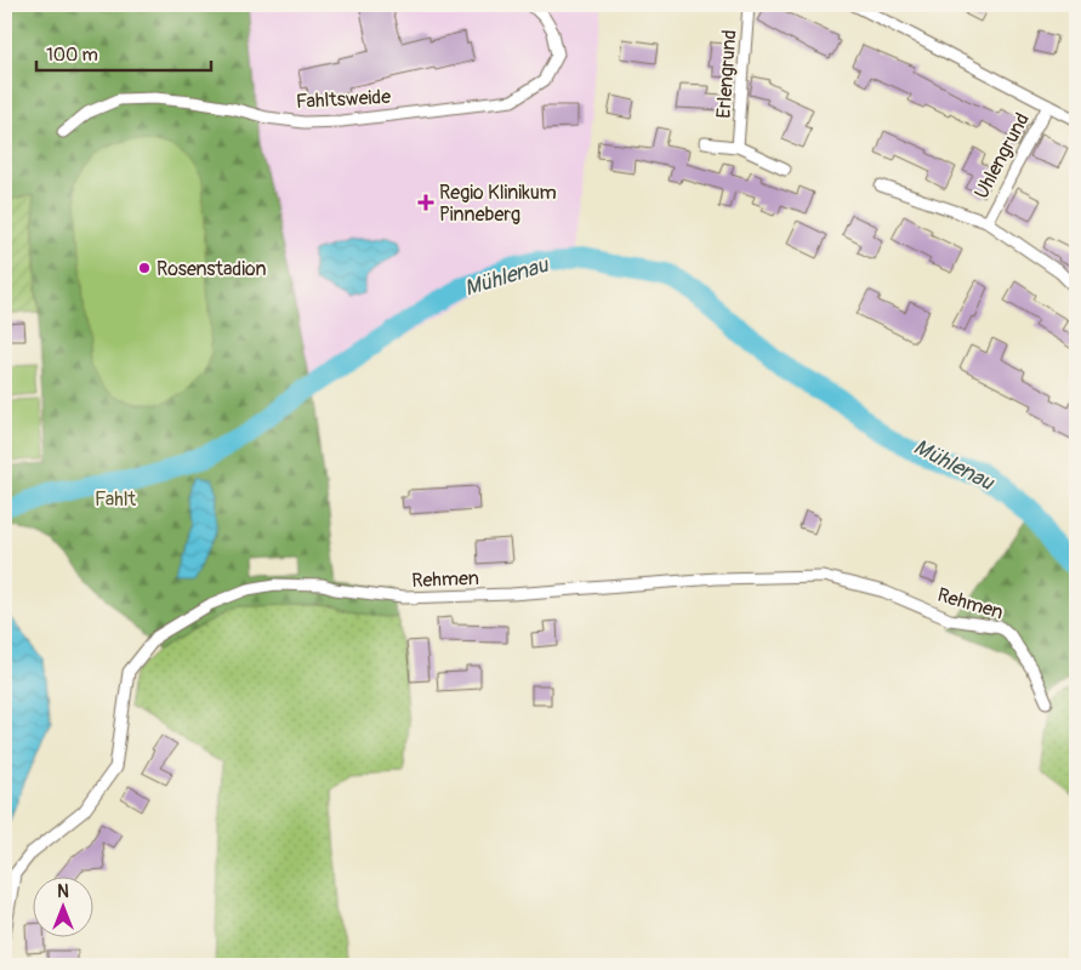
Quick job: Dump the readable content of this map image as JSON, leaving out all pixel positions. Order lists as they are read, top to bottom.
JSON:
{
  "streets": {
    "street": [
      "Erlengrund",
      "Fahltsweide",
      "Uhlengrund",
      "Rehmen"
    ]
  },
  "water": ["Mühlenau"],
  "parks": ["Fahlt"],
  "places": {
    "health": ["Regio Klinikum Pinneberg"],
    "other": ["Rosenstadion"]
  },
  "scale_bar": "100 m",
  "north": "top"
}
